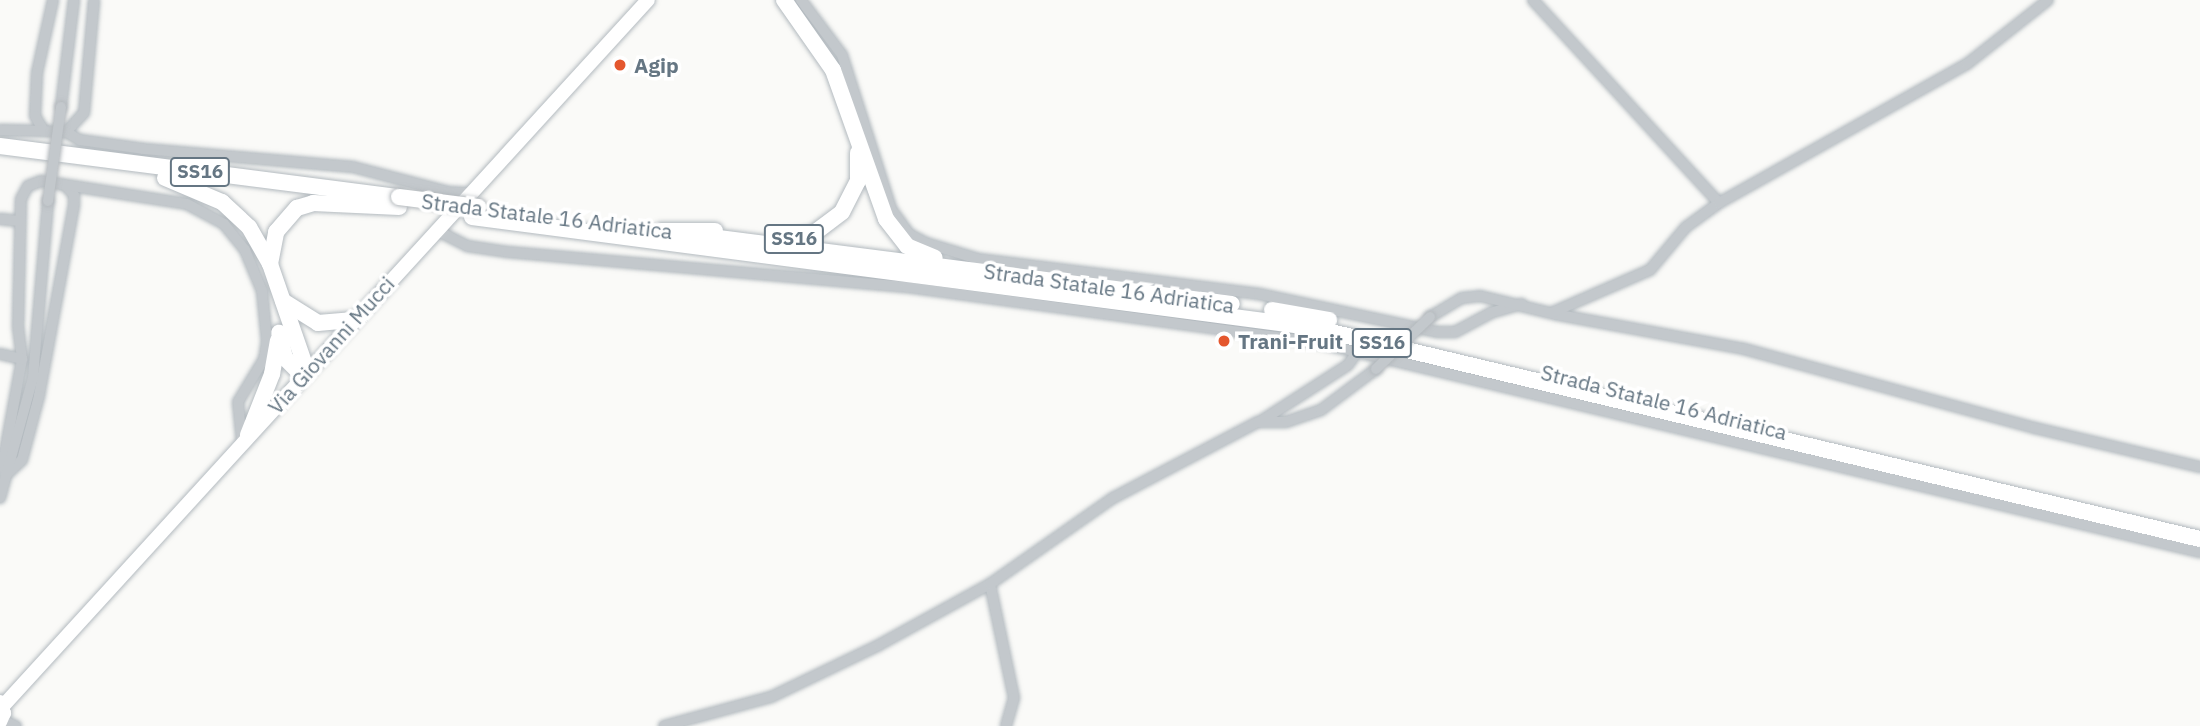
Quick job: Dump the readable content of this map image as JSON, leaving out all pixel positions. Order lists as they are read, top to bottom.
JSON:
{
  "streets": {
    "highway": ["SS16", "Strada Statale 16 Adriatica"],
    "main road": ["Via Giovanni Mucci"]
  },
  "crossings": [
    ["SS16", "Strada Statale 16 Adriatica"],
    ["SS16", "Via Giovanni Mucci"],
    ["Strada Statale 16 Adriatica", "Via Giovanni Mucci"]
  ],
  "places": ["Agip", "Trani-Fruit"]
}
